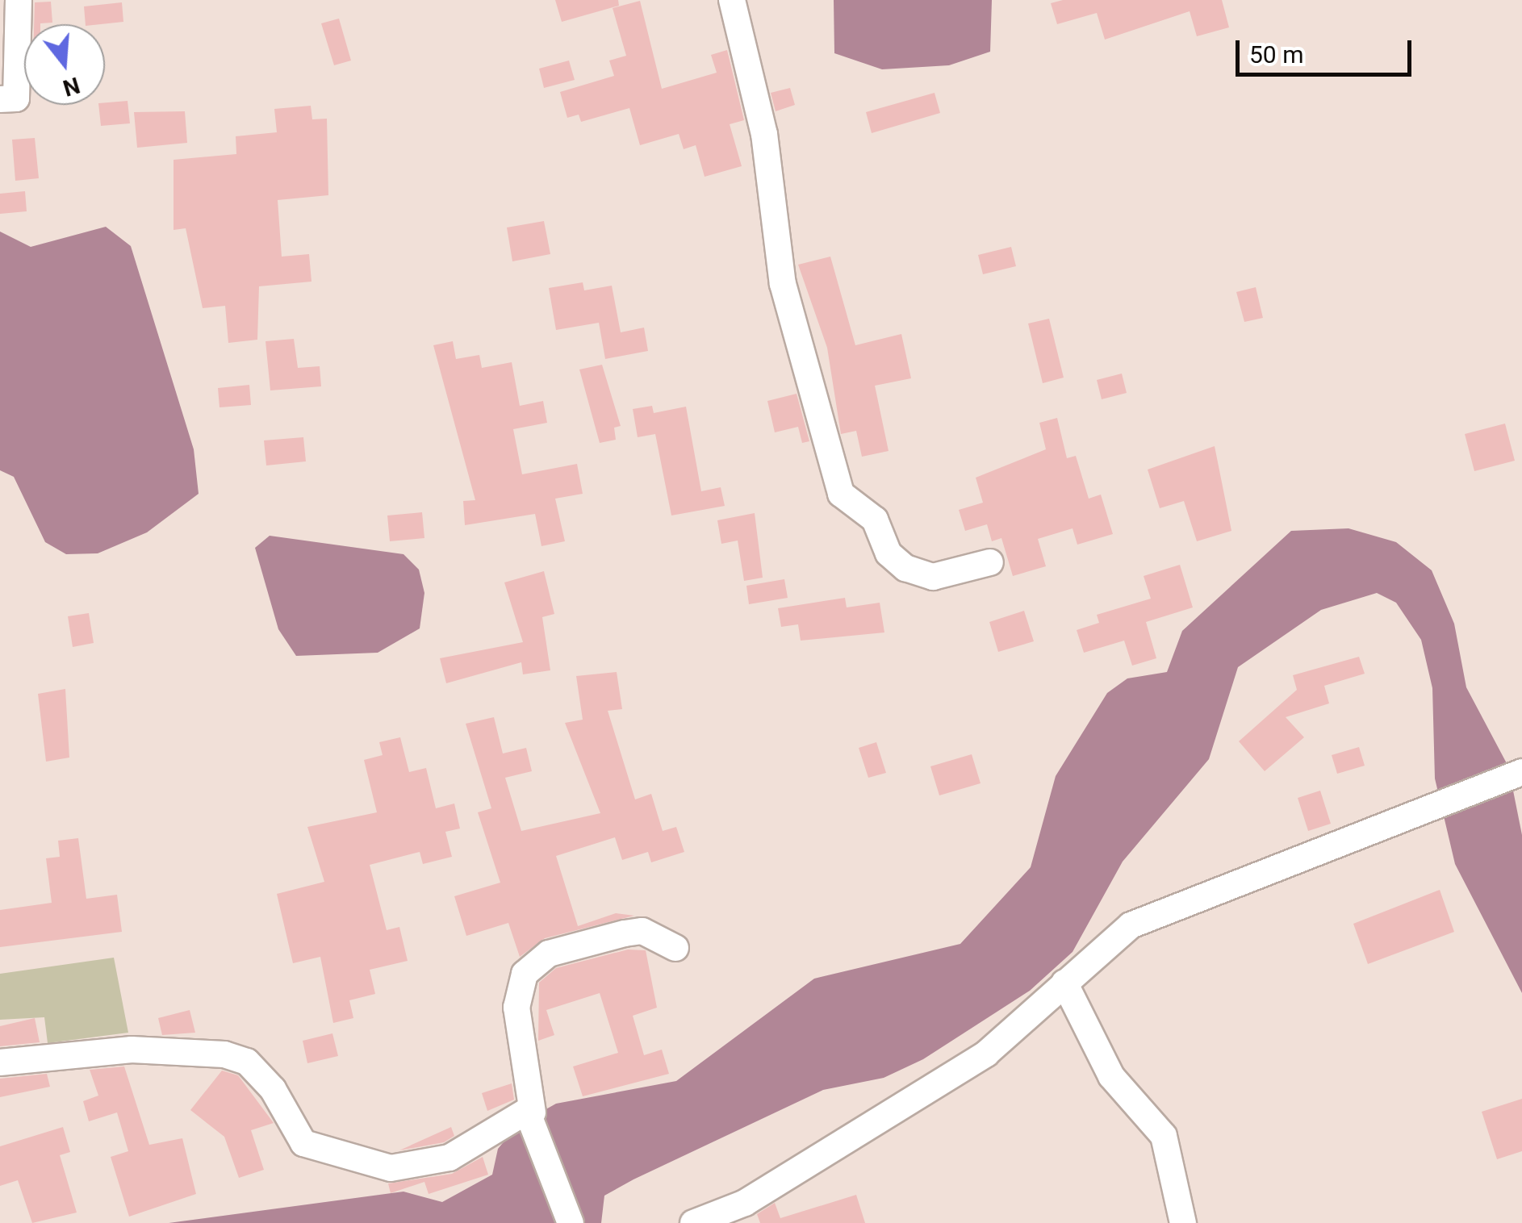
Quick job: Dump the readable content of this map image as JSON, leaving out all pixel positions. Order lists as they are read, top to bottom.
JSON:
{
  "scale_bar": "50 m",
  "north": "bottom"
}
